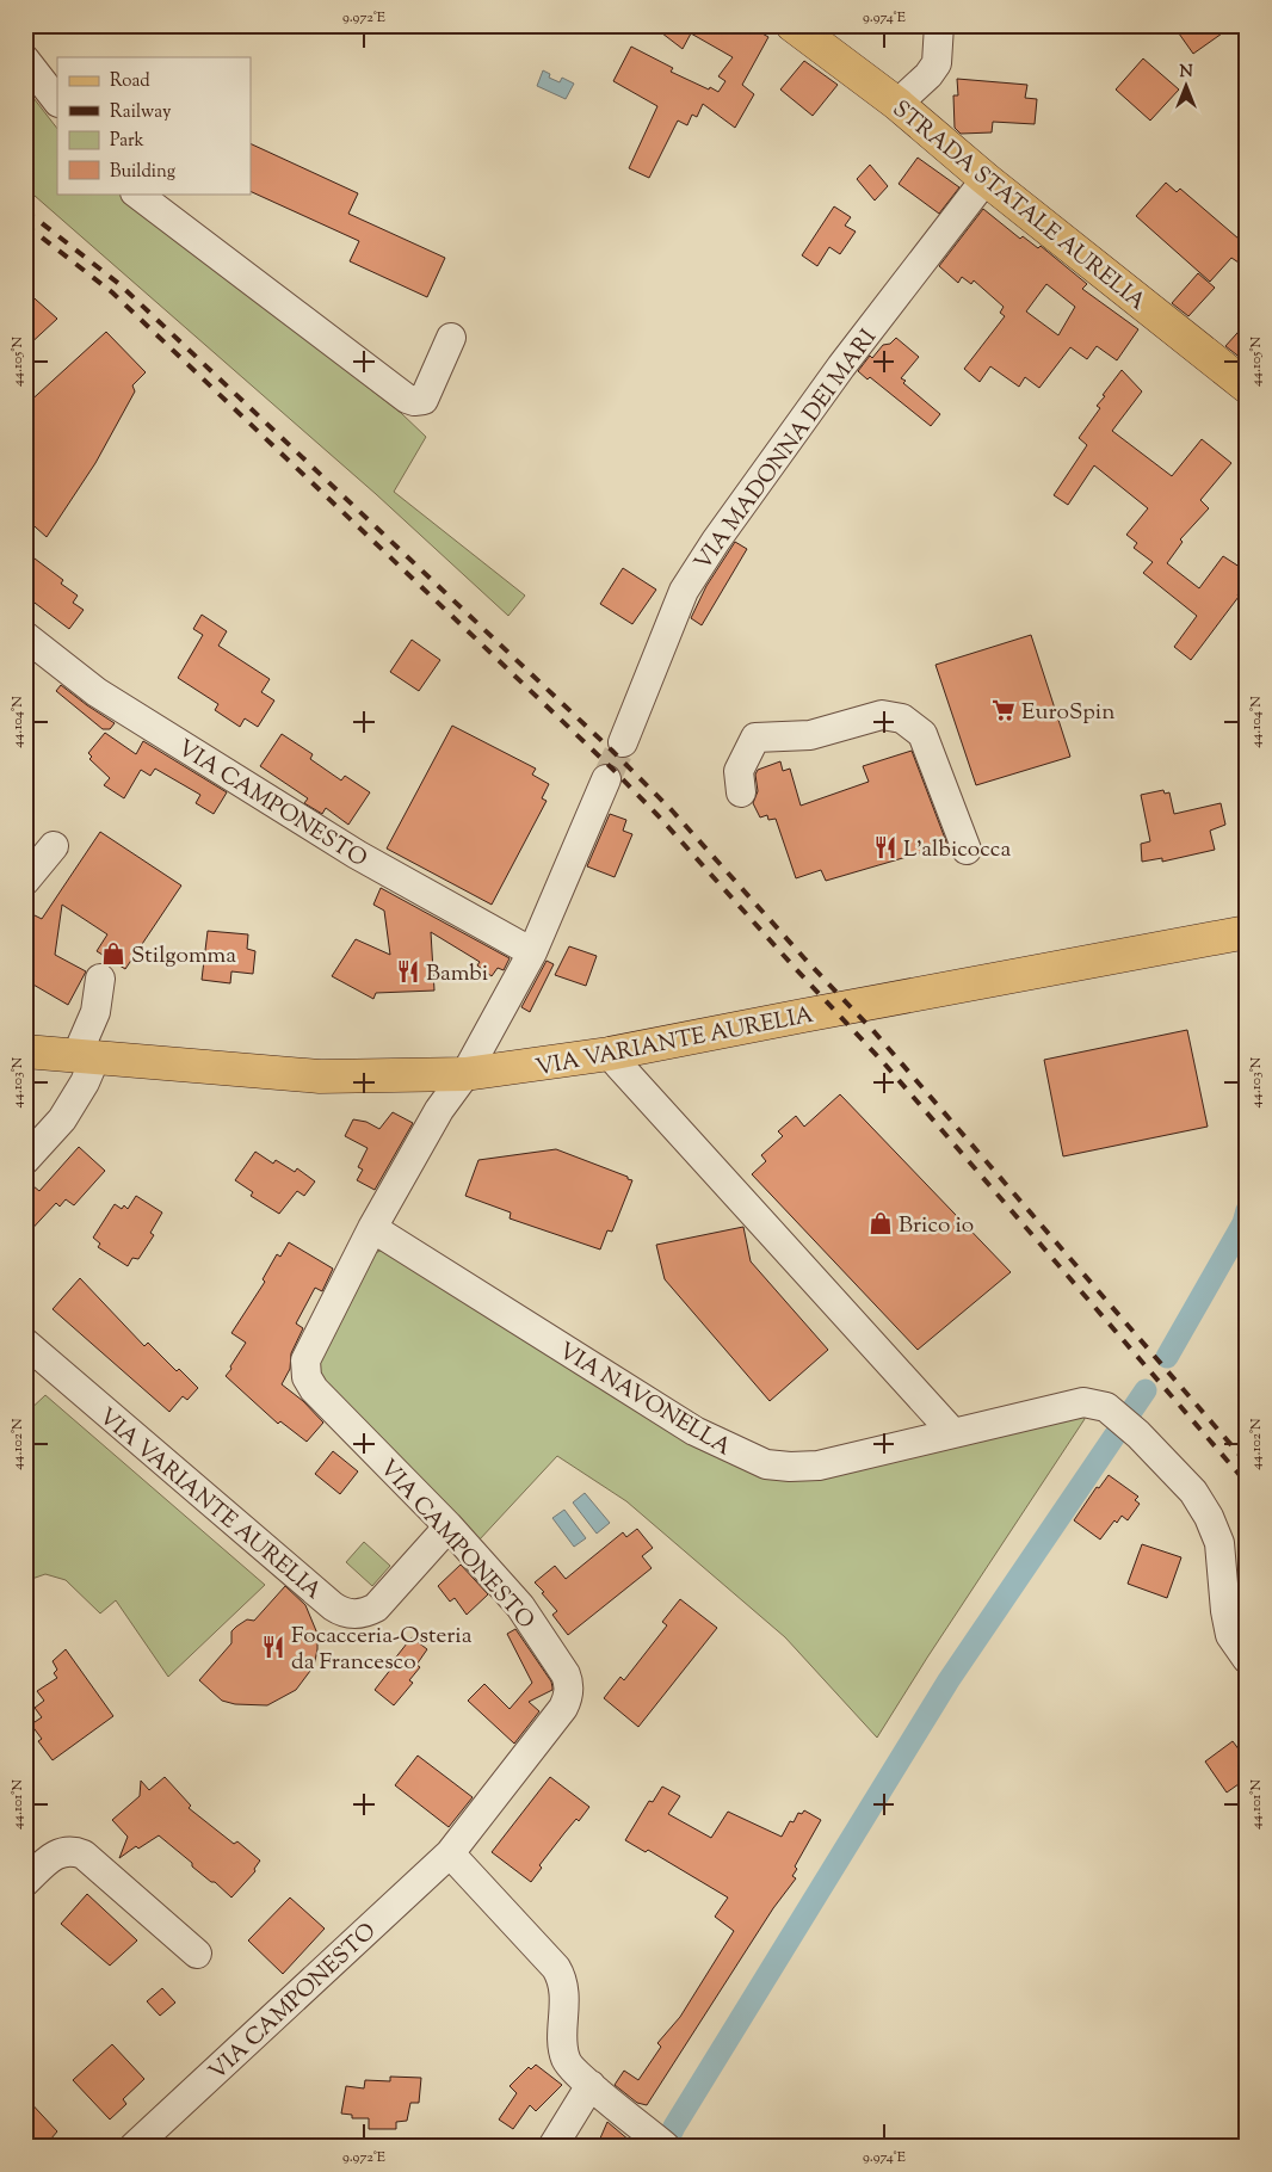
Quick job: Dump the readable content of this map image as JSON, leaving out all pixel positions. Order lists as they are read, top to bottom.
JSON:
{
  "streets": {
    "main road": ["STRADA STATALE AURELIA", "VIA VARIANTE AURELIA"],
    "street": ["VIA MADONNA DEI MARI", "VIA CAMPONESTO", "VIA NAVONELLA"]
  },
  "crossings": [
    ["STRADA STATALE AURELIA", "VIA MADONNA DEI MARI"],
    ["VIA CAMPONESTO", "VIA VARIANTE AURELIA"],
    ["VIA CAMPONESTO", "VIA NAVONELLA"]
  ],
  "places": {
    "supermarket": ["EuroSpin"],
    "restaurant": ["L'albicocca", "Bambi", "Focacceria-Osteria da Francesco"],
    "shop": ["Stilgomma", "Brico io"]
  },
  "legend": [
    "Road",
    "Railway",
    "Park",
    "Building"
  ],
  "north": "top",
  "coordinates": [
    "9.972°E",
    "9.974°E",
    "44.105°N",
    "44.104°N",
    "44.103°N",
    "44.102°N",
    "44.101°N"
  ]
}
